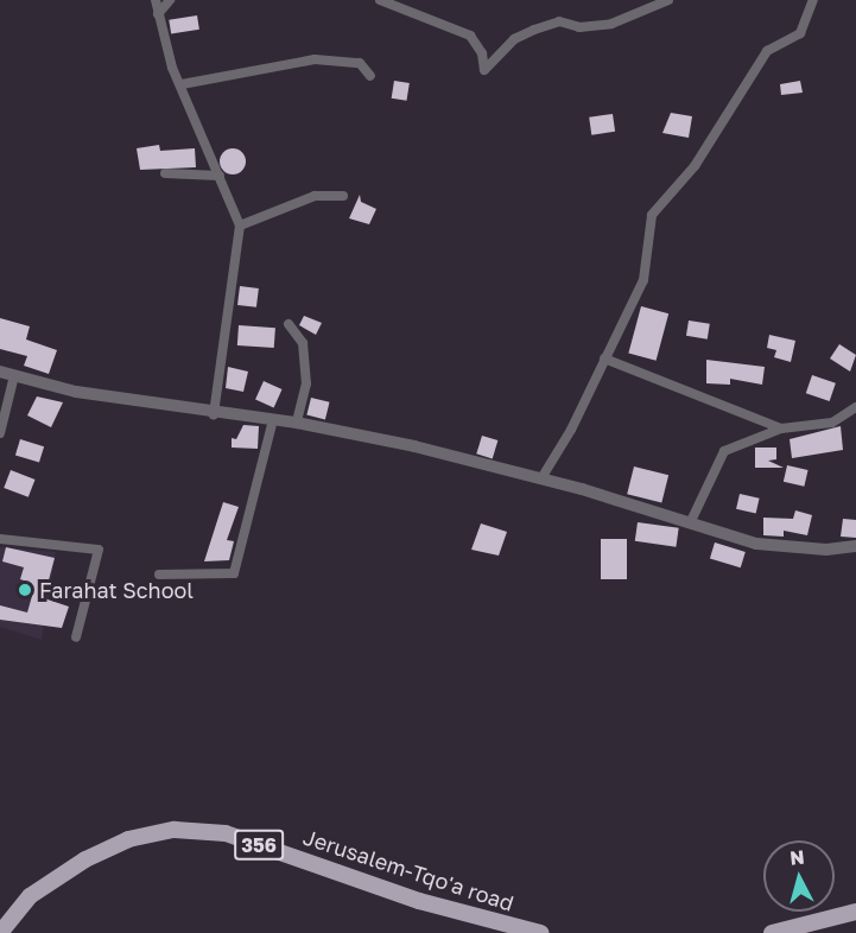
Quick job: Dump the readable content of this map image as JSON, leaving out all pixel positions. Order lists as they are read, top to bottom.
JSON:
{
  "streets": {
    "main road": ["356", "Jerusalem-Tqo'a road"]
  },
  "places": ["Farahat School"],
  "north": "top"
}
